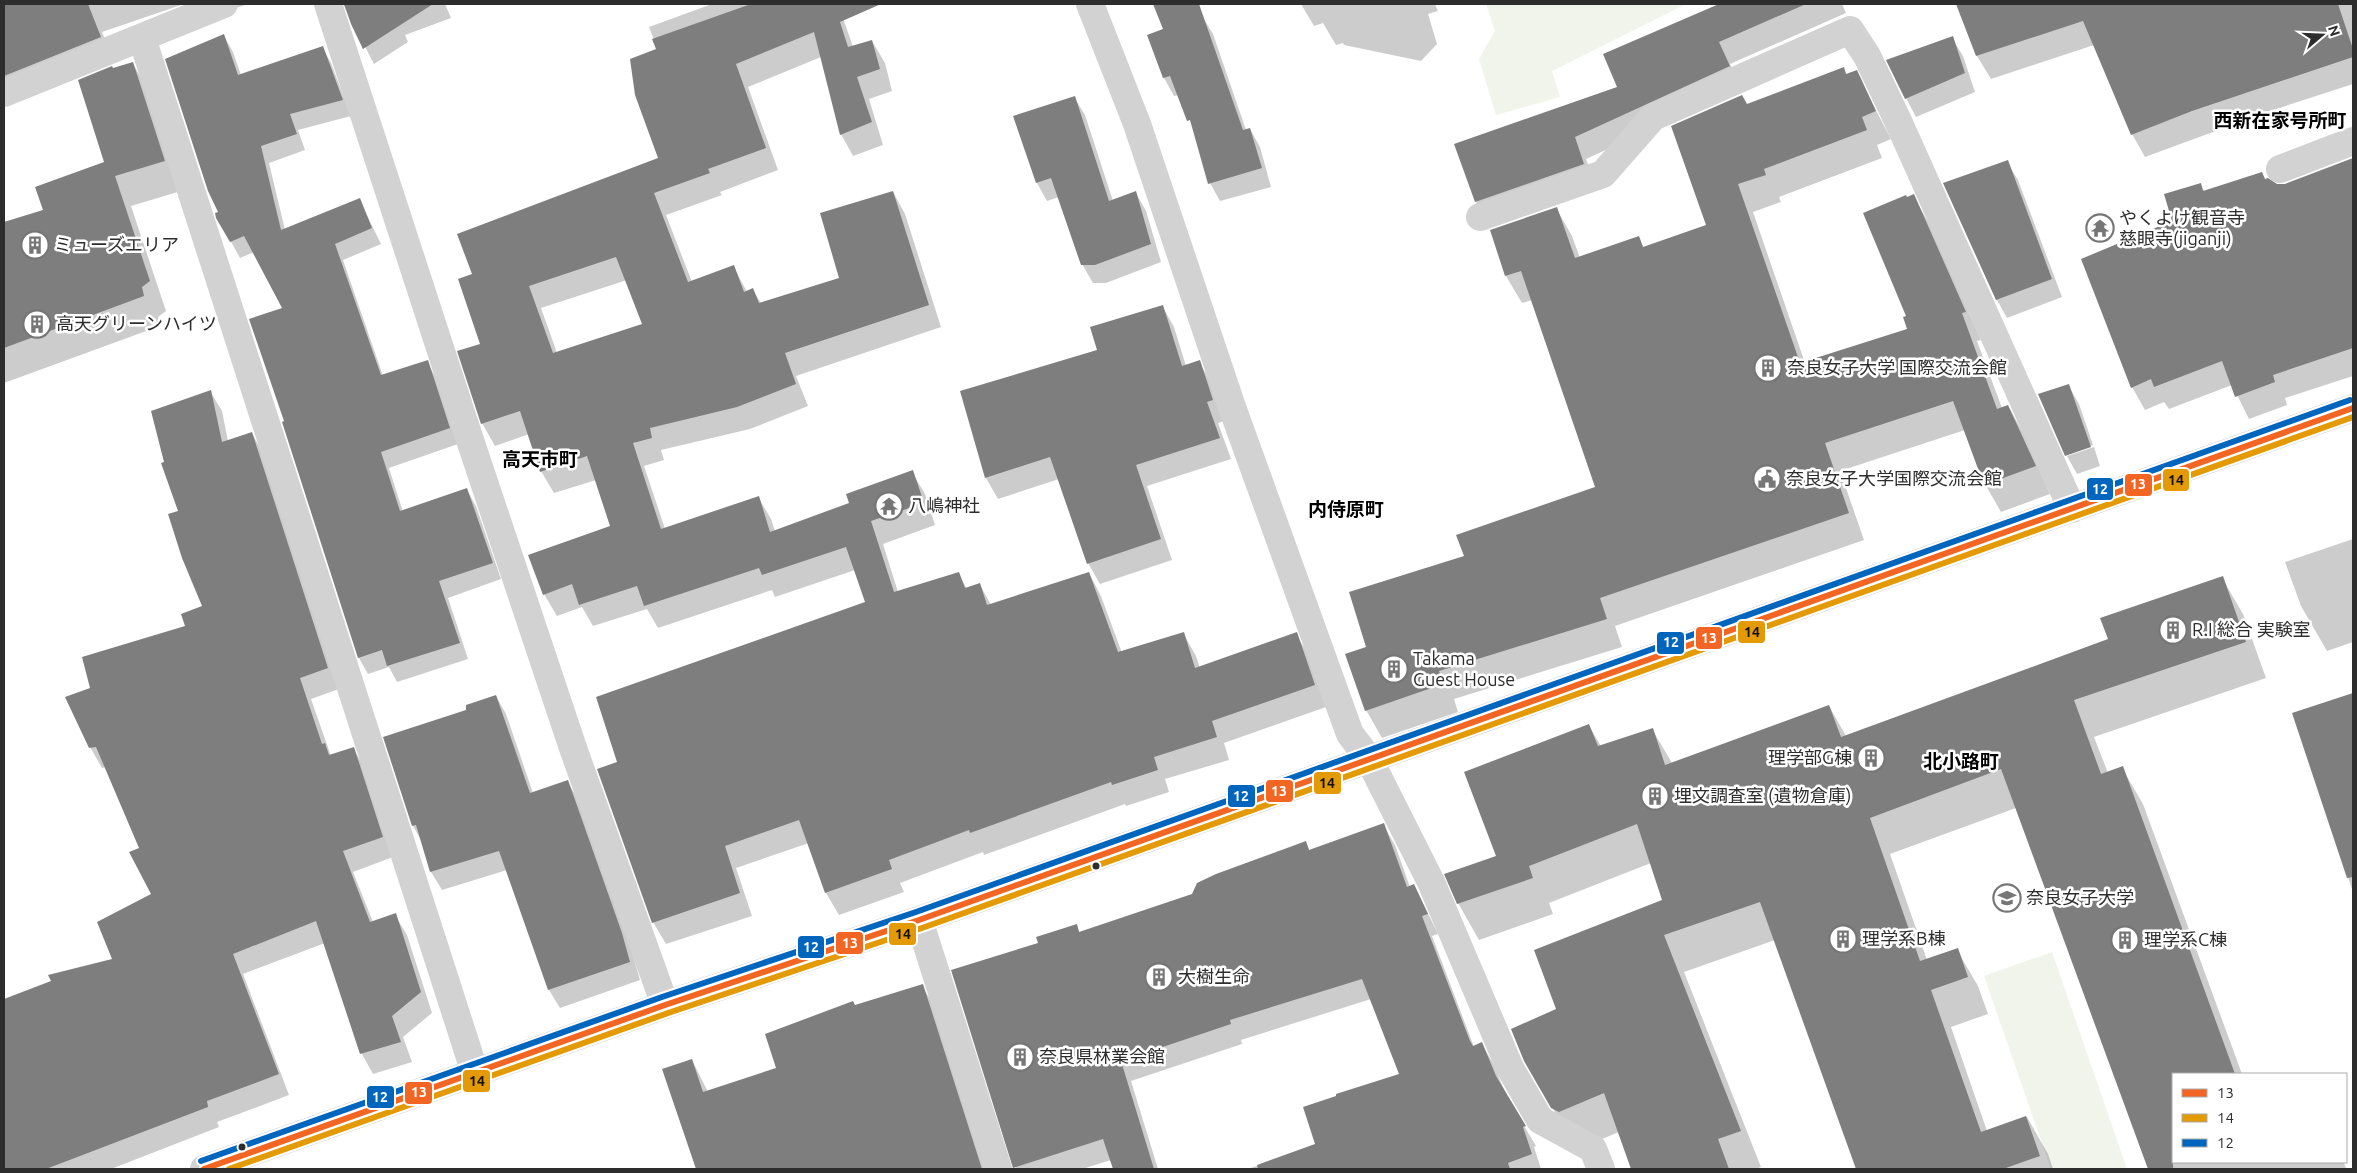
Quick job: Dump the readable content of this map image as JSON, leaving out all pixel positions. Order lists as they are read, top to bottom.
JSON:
{
  "districts": [
    "西新在家号所町",
    "高天市町",
    "内侍原町",
    "北小路町"
  ],
  "places": {
    "temple": ["やくよけ観音寺 慈眼寺(jiganji)", "八嶋神社"],
    "building": [
      "ミューズエリア",
      "高天グリーンハイツ",
      "奈良女子大学 国際交流会館",
      "R.I 総合 実験室",
      "Takama Guest House",
      "理学部G棟",
      "埋文調査室 (遺物倉庫)",
      "理学系B棟",
      "理学系C棟",
      "大樹生命",
      "奈良県林業会館"
    ],
    "public building": ["奈良女子大学国際交流会館"],
    "school or university": ["奈良女子大学"]
  },
  "lines": ["transit line 12", "transit line 13", "transit line 14"],
  "legend": ["13", "14", "12"],
  "north": "right"
}
